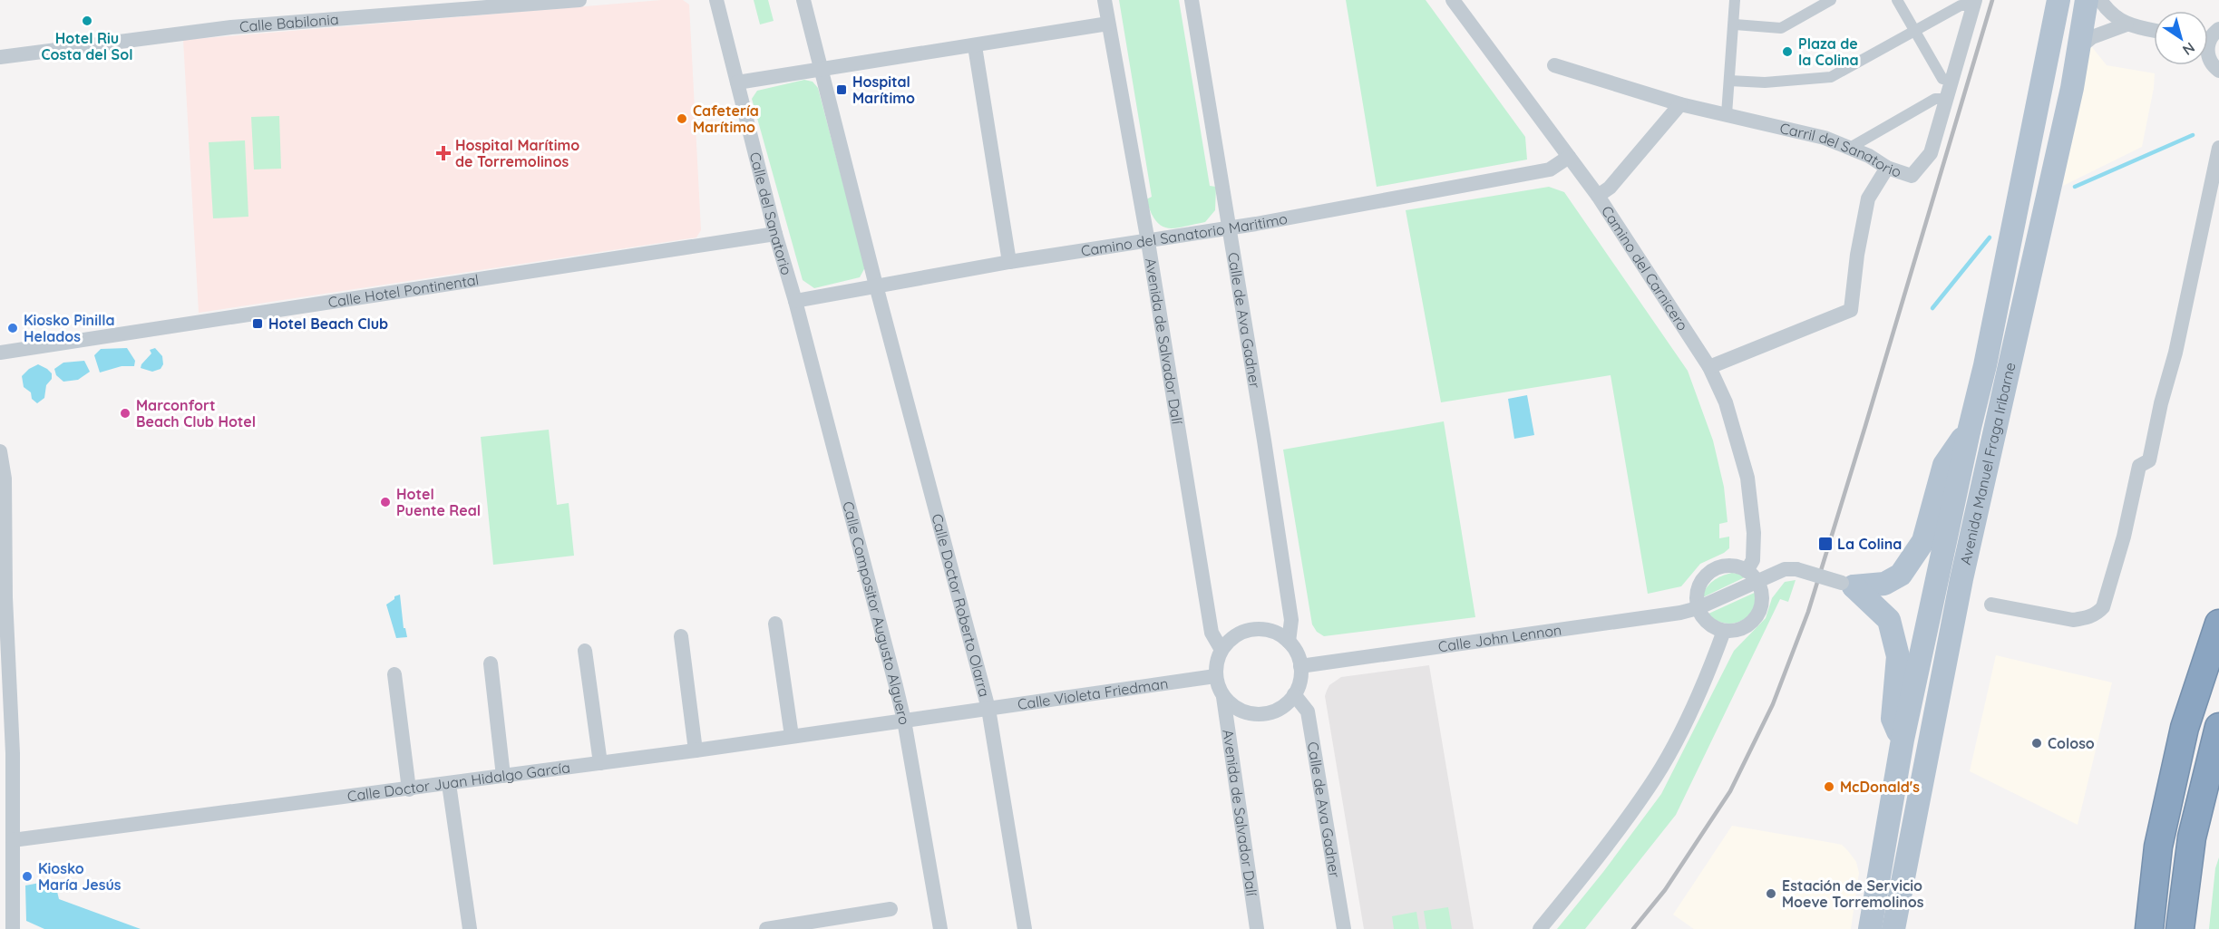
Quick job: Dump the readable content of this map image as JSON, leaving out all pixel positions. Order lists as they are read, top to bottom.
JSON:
{
  "streets": {
    "main road": ["Avenida Manuel Fraga Iribarne"],
    "street": [
      "Calle Babilonia",
      "Carril del Sanatorio",
      "Calle del Sanatorio",
      "Camino del Sanatorio Maritimo",
      "Camino del Carnicero",
      "Calle Hotel Pontinental",
      "Calle de Ava Gadner",
      "Avenida de Salvador Dalí",
      "Calle Doctor Roberto Olarra",
      "Calle Compositor Augusto Alguero",
      "Calle John Lennon",
      "Calle Violeta Friedman",
      "Calle Doctor Juan Hidalgo García"
    ]
  },
  "crossings": [
    ["Calle del Sanatorio", "Camino del Sanatorio Maritimo"],
    ["Calle del Sanatorio", "Calle Hotel Pontinental"],
    ["Calle del Sanatorio", "Calle Compositor Augusto Alguero"],
    ["Camino del Sanatorio Maritimo", "Camino del Carnicero"],
    ["Camino del Sanatorio Maritimo", "Calle de Ava Gadner"],
    ["Camino del Sanatorio Maritimo", "Avenida de Salvador Dalí"],
    ["Camino del Sanatorio Maritimo", "Calle Doctor Roberto Olarra"],
    ["Camino del Sanatorio Maritimo", "Calle Compositor Augusto Alguero"],
    ["Calle de Ava Gadner", "Avenida de Salvador Dalí"],
    ["Calle de Ava Gadner", "Calle John Lennon"],
    ["Calle de Ava Gadner", "Calle Violeta Friedman"],
    ["Avenida de Salvador Dalí", "Calle John Lennon"],
    ["Avenida de Salvador Dalí", "Calle Violeta Friedman"],
    ["Calle Doctor Roberto Olarra", "Calle Violeta Friedman"],
    ["Calle Compositor Augusto Alguero", "Calle Violeta Friedman"],
    ["Calle Compositor Augusto Alguero", "Calle Doctor Juan Hidalgo García"],
    ["Calle John Lennon", "Calle Violeta Friedman"],
    ["Calle Violeta Friedman", "Calle Doctor Juan Hidalgo García"]
  ],
  "places": {
    "other": [
      "Hotel Riu Costa del Sol",
      "Plaza de la Colina",
      "Cafetería Marítimo",
      "Kiosko Pinilla Helados",
      "Marconfort Beach Club Hotel",
      "Hotel Puente Real",
      "Coloso",
      "McDonald's",
      "Kiosko María Jesús",
      "Estación de Servicio Moeve Torremolinos"
    ],
    "transit": ["Hospital Marítimo", "Hotel Beach Club", "La Colina"],
    "health": ["Hospital Marítimo de Torremolinos"]
  },
  "north": "bottom right"
}
